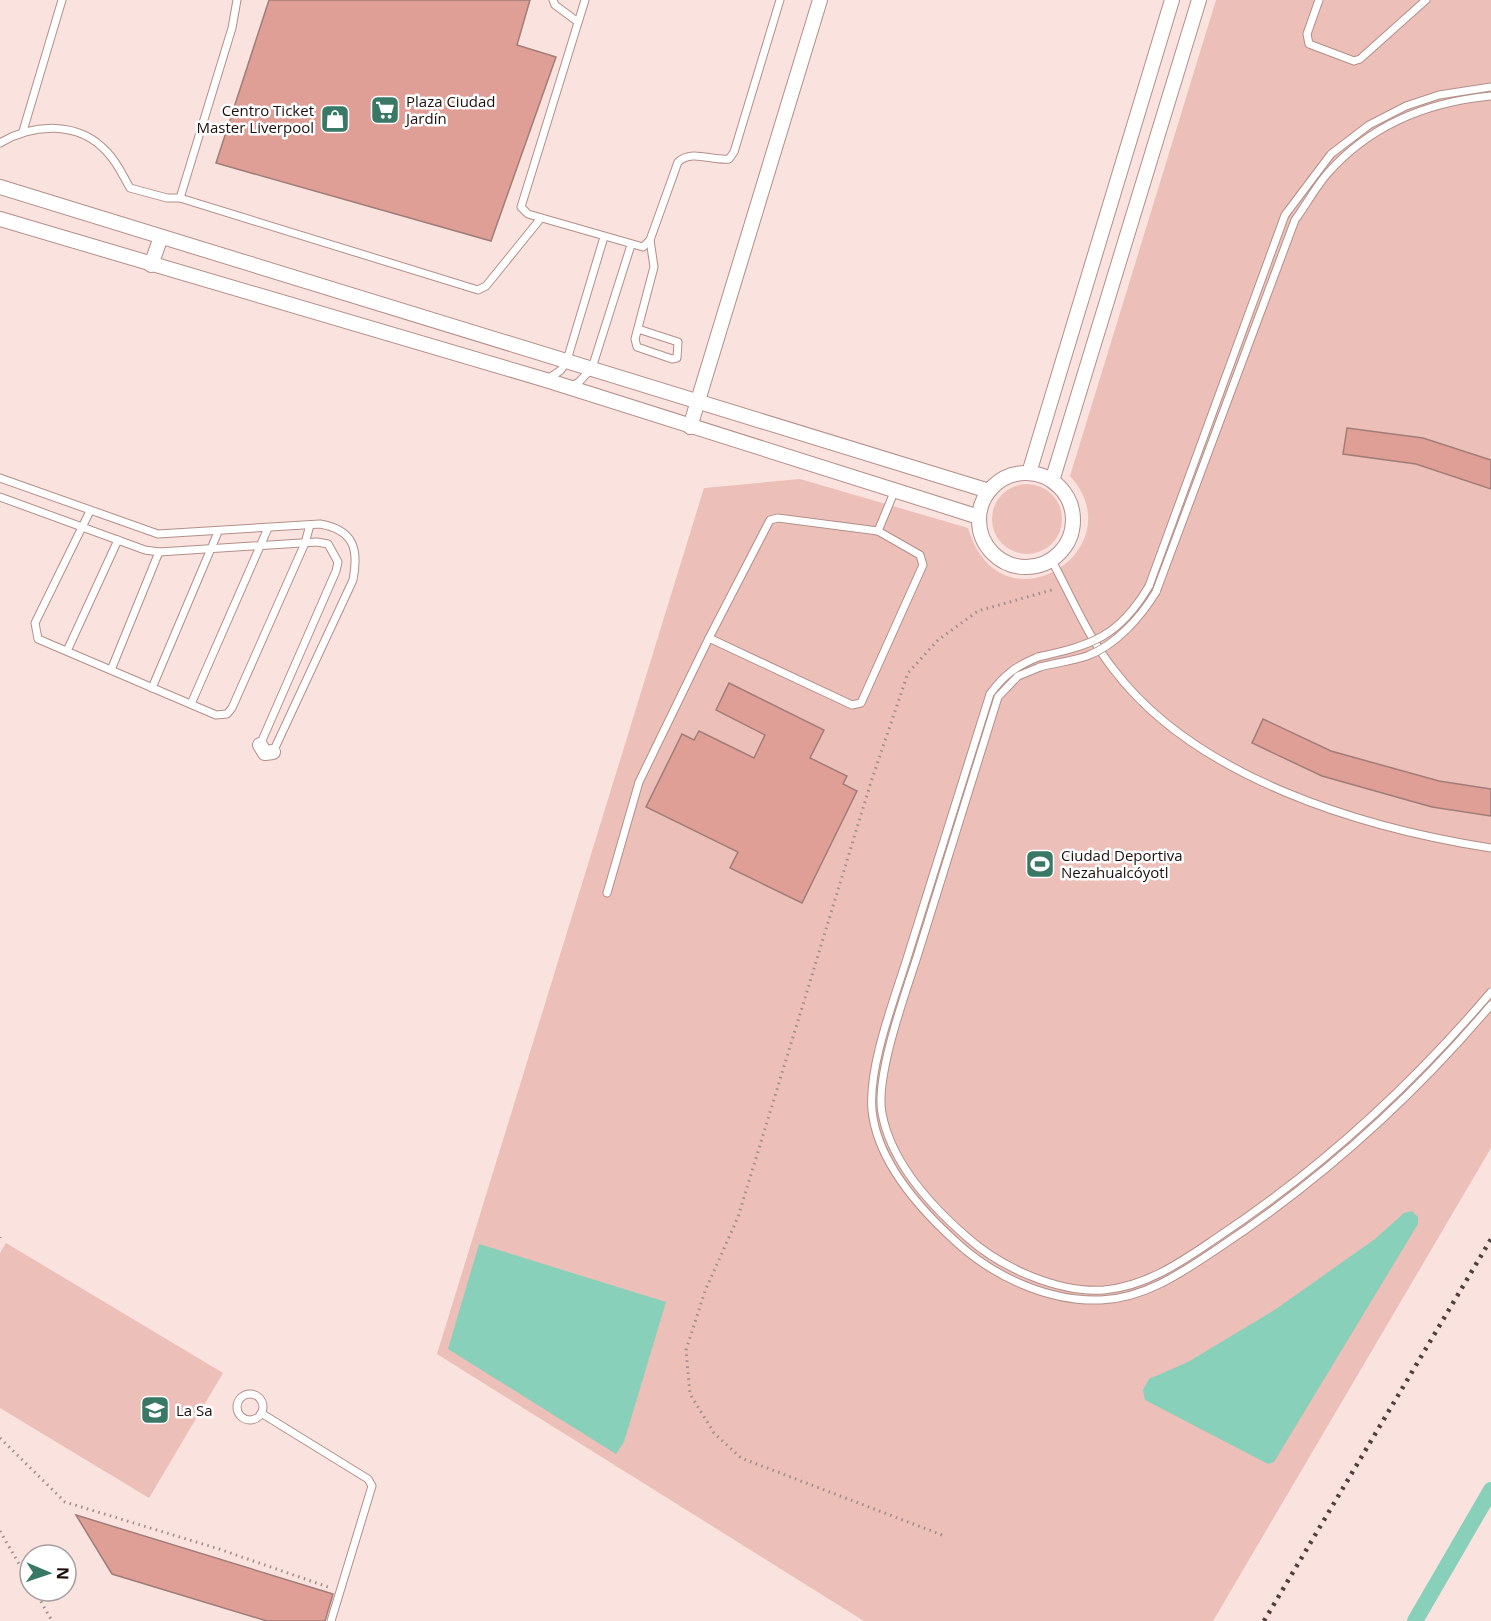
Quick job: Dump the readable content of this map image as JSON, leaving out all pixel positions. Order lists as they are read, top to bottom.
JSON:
{
  "places": {
    "supermarket": ["Plaza Ciudad Jardín"],
    "shop": ["Centro Ticket Master Liverpool"],
    "sports": ["Ciudad Deportiva Nezahualcóyotl"],
    "school or university": ["La Sa"]
  },
  "north": "right"
}
